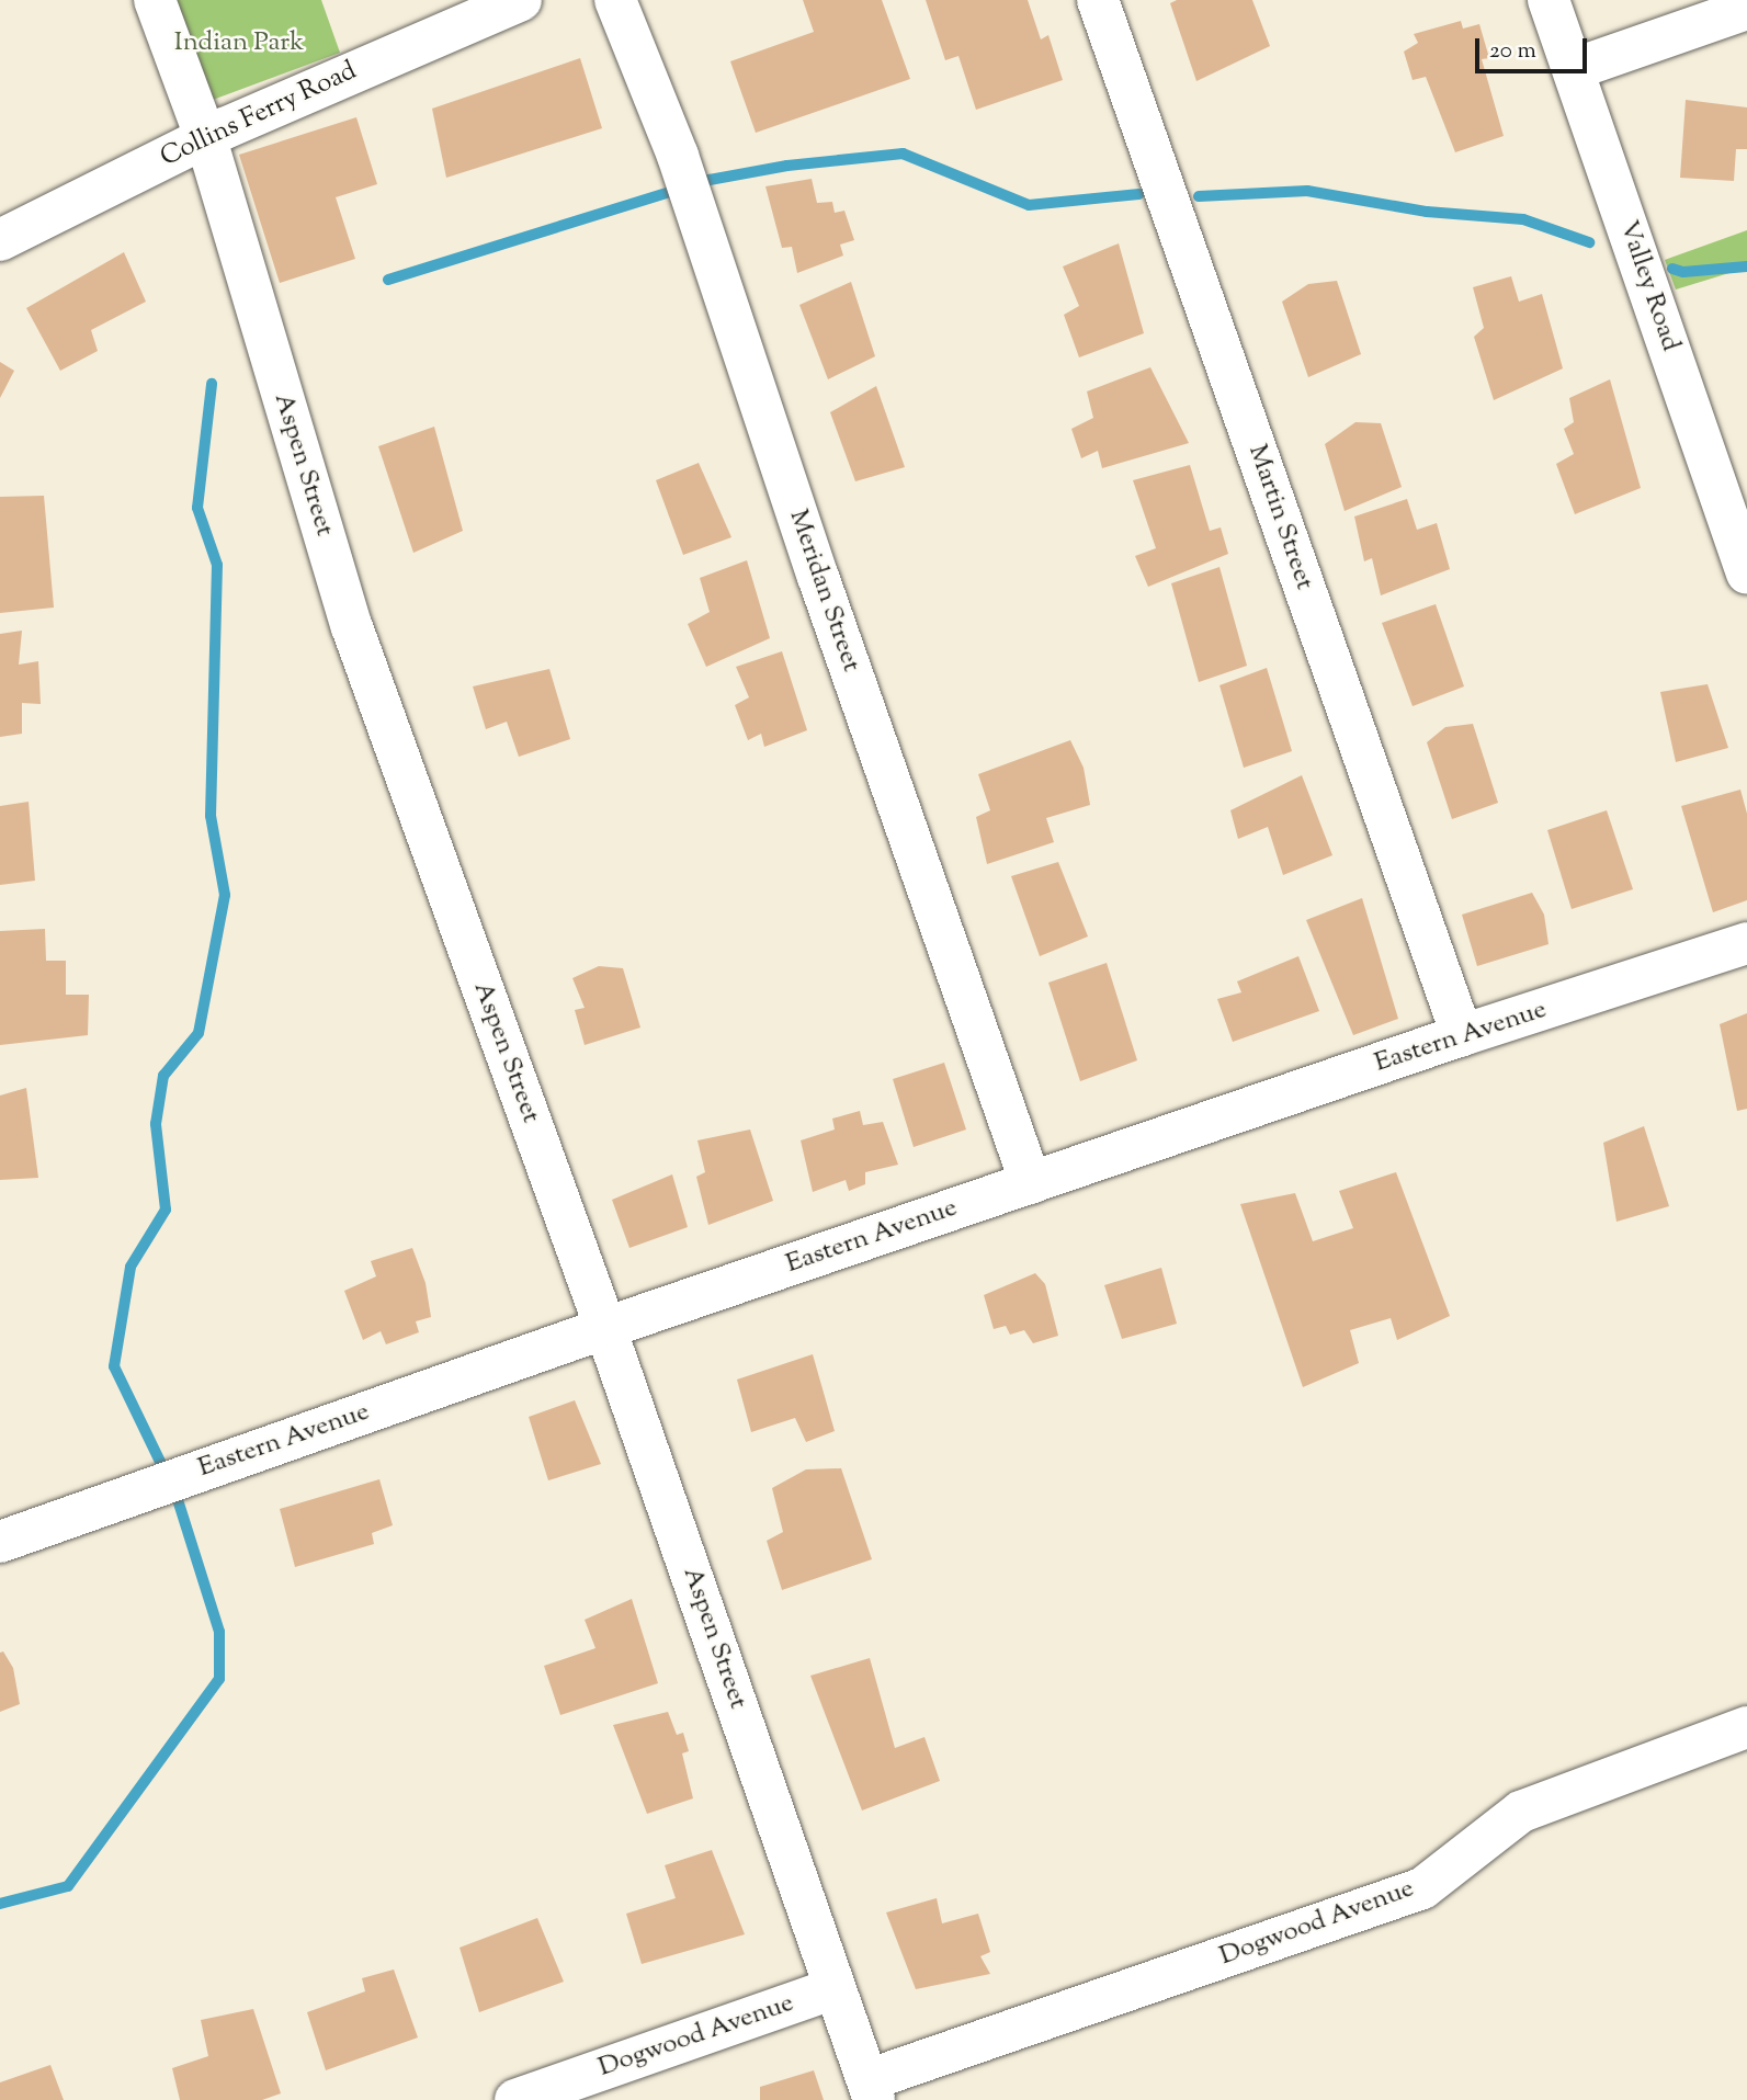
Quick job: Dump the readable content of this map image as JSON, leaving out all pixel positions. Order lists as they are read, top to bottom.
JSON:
{
  "streets": {
    "street": [
      "Collins Ferry Road",
      "Valley Road",
      "Aspen Street",
      "Martin Street",
      "Meridan Street",
      "Eastern Avenue",
      "Dogwood Avenue"
    ]
  },
  "crossings": [
    ["Collins Ferry Road", "Aspen Street"],
    ["Aspen Street", "Eastern Avenue"],
    ["Aspen Street", "Dogwood Avenue"],
    ["Martin Street", "Eastern Avenue"],
    ["Meridan Street", "Eastern Avenue"]
  ],
  "parks": ["Indian Park"],
  "scale_bar": "20 m"
}
